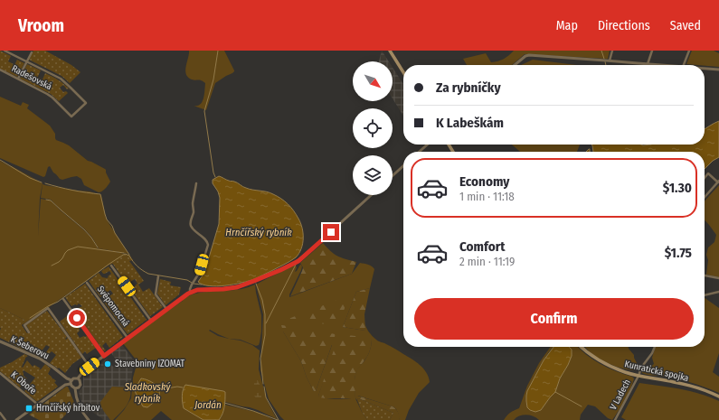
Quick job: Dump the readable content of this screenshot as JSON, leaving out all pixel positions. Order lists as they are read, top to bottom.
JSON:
{
  "streets": {
    "main road": ["Kunratická spojka"],
    "street": [
      "Radešovská",
      "Svépomocná",
      "K Šeberovu",
      "K Oboře",
      "V Ladech"
    ]
  },
  "crossings": [
    ["Kunratická spojka", "V Ladech"]
  ],
  "water": ["Hrnčířský rybník", "Sladkovský rybník", "Jordán"],
  "places": {
    "other": ["Stavebniny IZOMAT"],
    "transit": ["Hrnčířský hřbitov"]
  },
  "north": "bottom right",
  "page": {
    "header": "Vroom",
    "nav": ["Map", "Directions", "Saved"],
    "banner": ["Za rybníčky", "K Labeškám"],
    "list": [
      {
        "name": "Economy",
        "note": "1 min · 11:18",
        "value": "$1.30"
      },
      {
        "name": "Comfort",
        "note": "2 min · 11:19",
        "value": "$1.75"
      }
    ],
    "buttons": "Confirm"
  }
}
